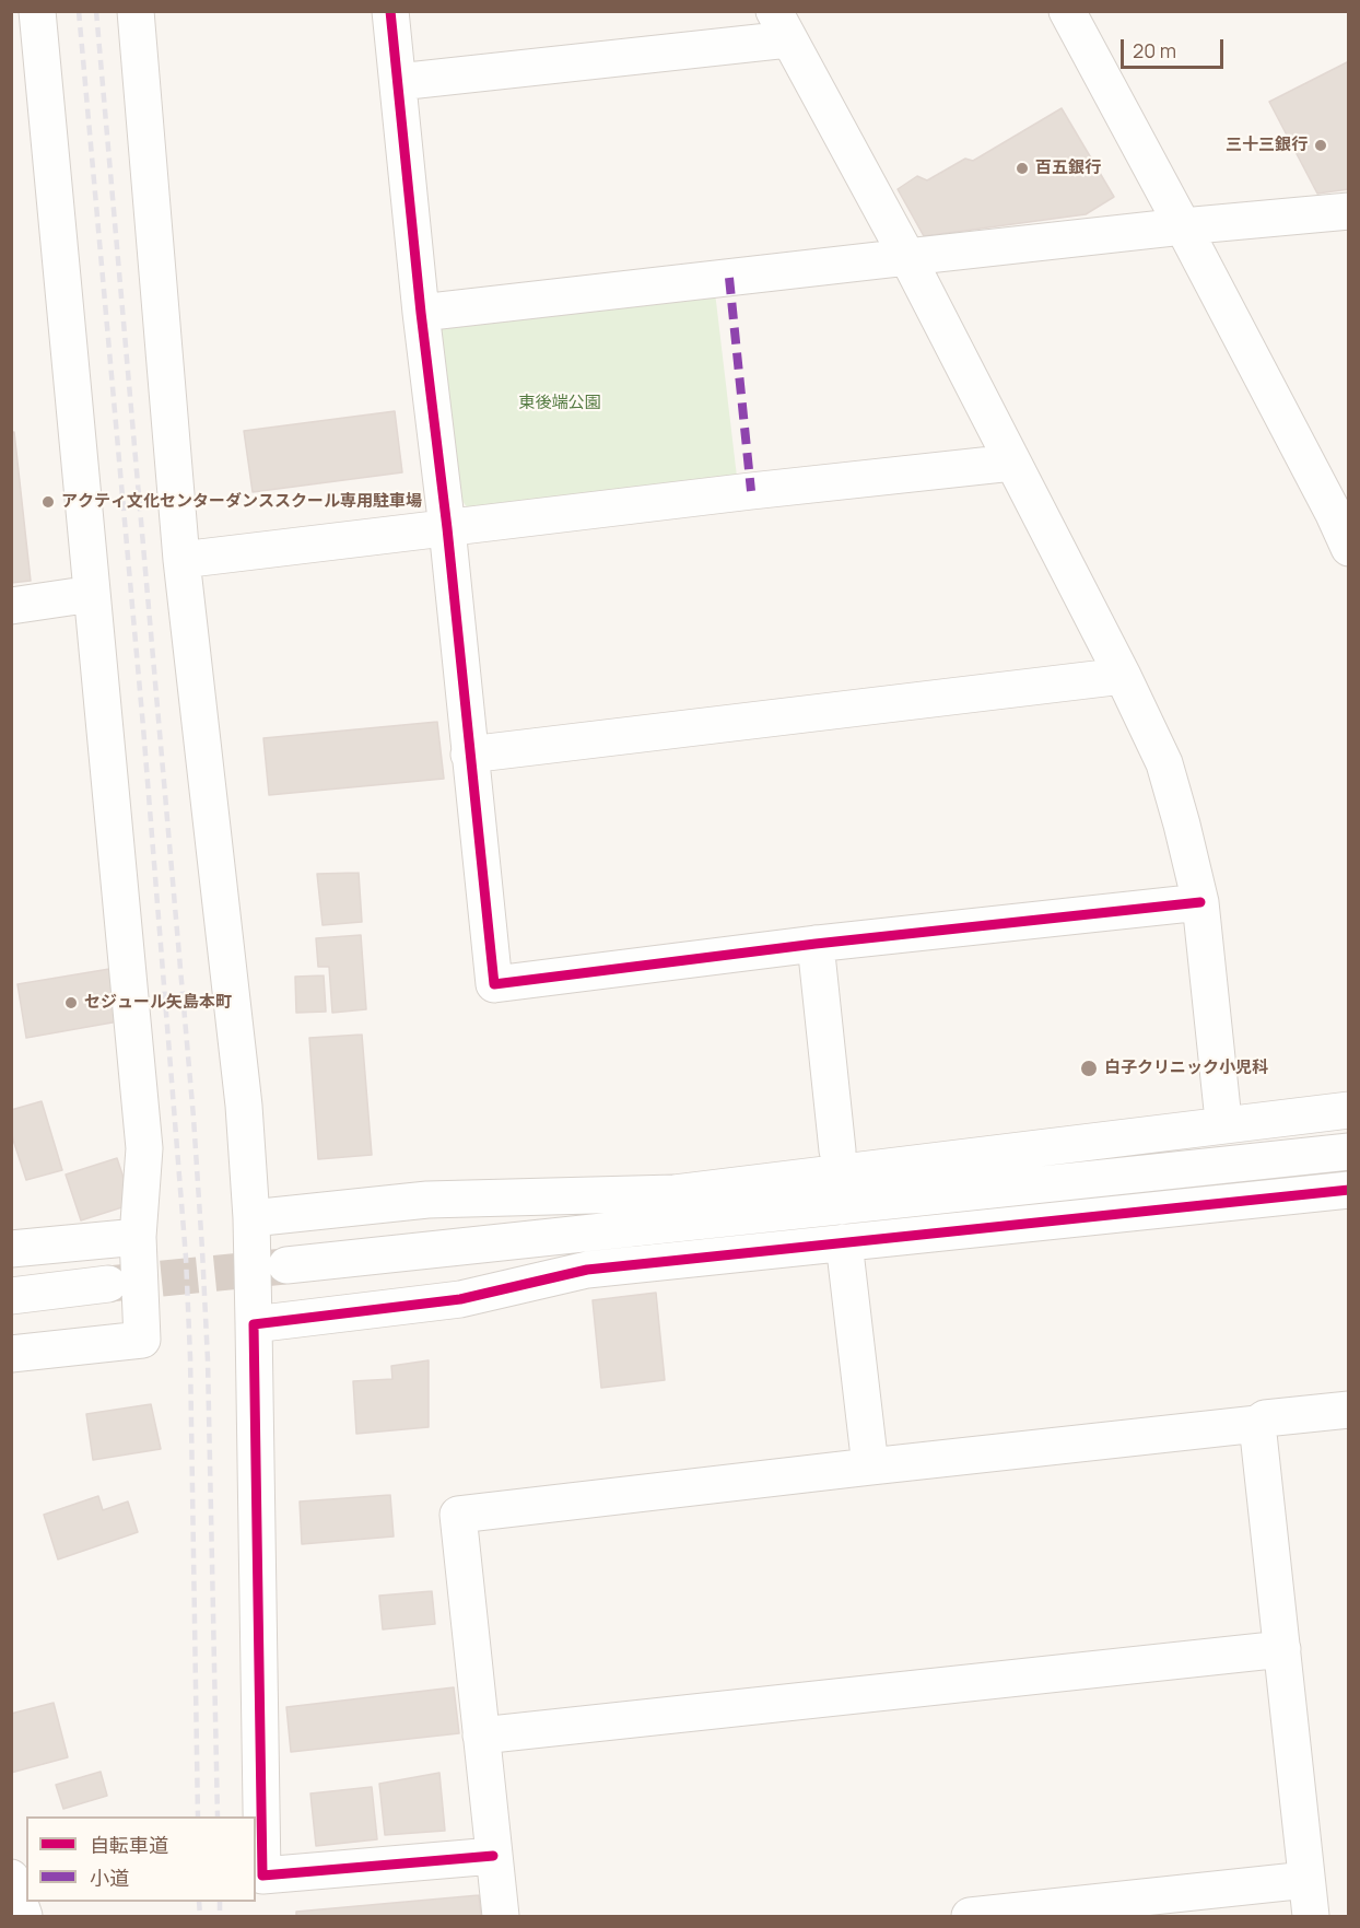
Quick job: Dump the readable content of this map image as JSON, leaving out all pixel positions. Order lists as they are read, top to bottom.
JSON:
{
  "parks": ["東後端公園"],
  "places": [
    "三十三銀行",
    "百五銀行",
    "アクティ文化センターダンススクール専用駐車場",
    "セジュール矢島本町",
    "白子クリニック小児科"
  ],
  "legend": ["自転車道", "小道"],
  "scale_bar": "20 m"
}
